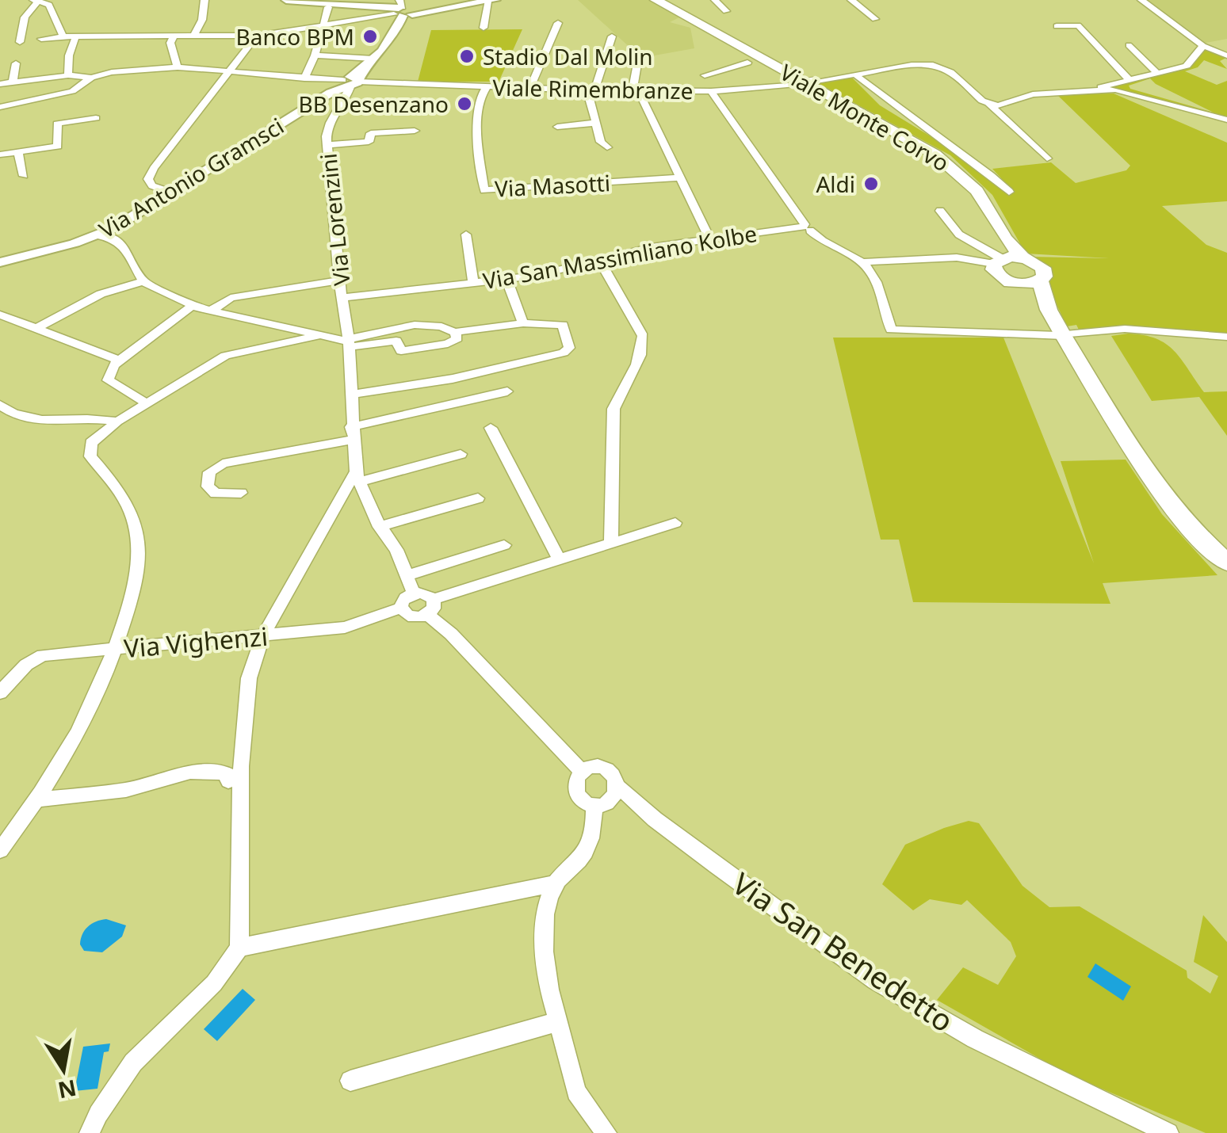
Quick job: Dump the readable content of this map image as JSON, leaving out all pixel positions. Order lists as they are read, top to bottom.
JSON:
{
  "streets": {
    "main road": ["Viale Monte Corvo"],
    "street": [
      "Viale Rimembranze",
      "Via Antonio Gramsci",
      "Via Masotti",
      "Via Lorenzini",
      "Via San Massimliano Kolbe",
      "Via Vighenzi",
      "Via San Benedetto"
    ]
  },
  "crossings": [
    ["Viale Rimembranze", "Via Antonio Gramsci"],
    ["Viale Rimembranze", "Via Masotti"],
    ["Viale Rimembranze", "Via Lorenzini"],
    ["Viale Rimembranze", "Via San Massimliano Kolbe"],
    ["Via Antonio Gramsci", "Via Lorenzini"],
    ["Via Lorenzini", "Via San Massimliano Kolbe"]
  ],
  "places": [
    "Banco BPM",
    "Stadio Dal Molin",
    "BB Desenzano",
    "Aldi"
  ],
  "north": "bottom"
}
